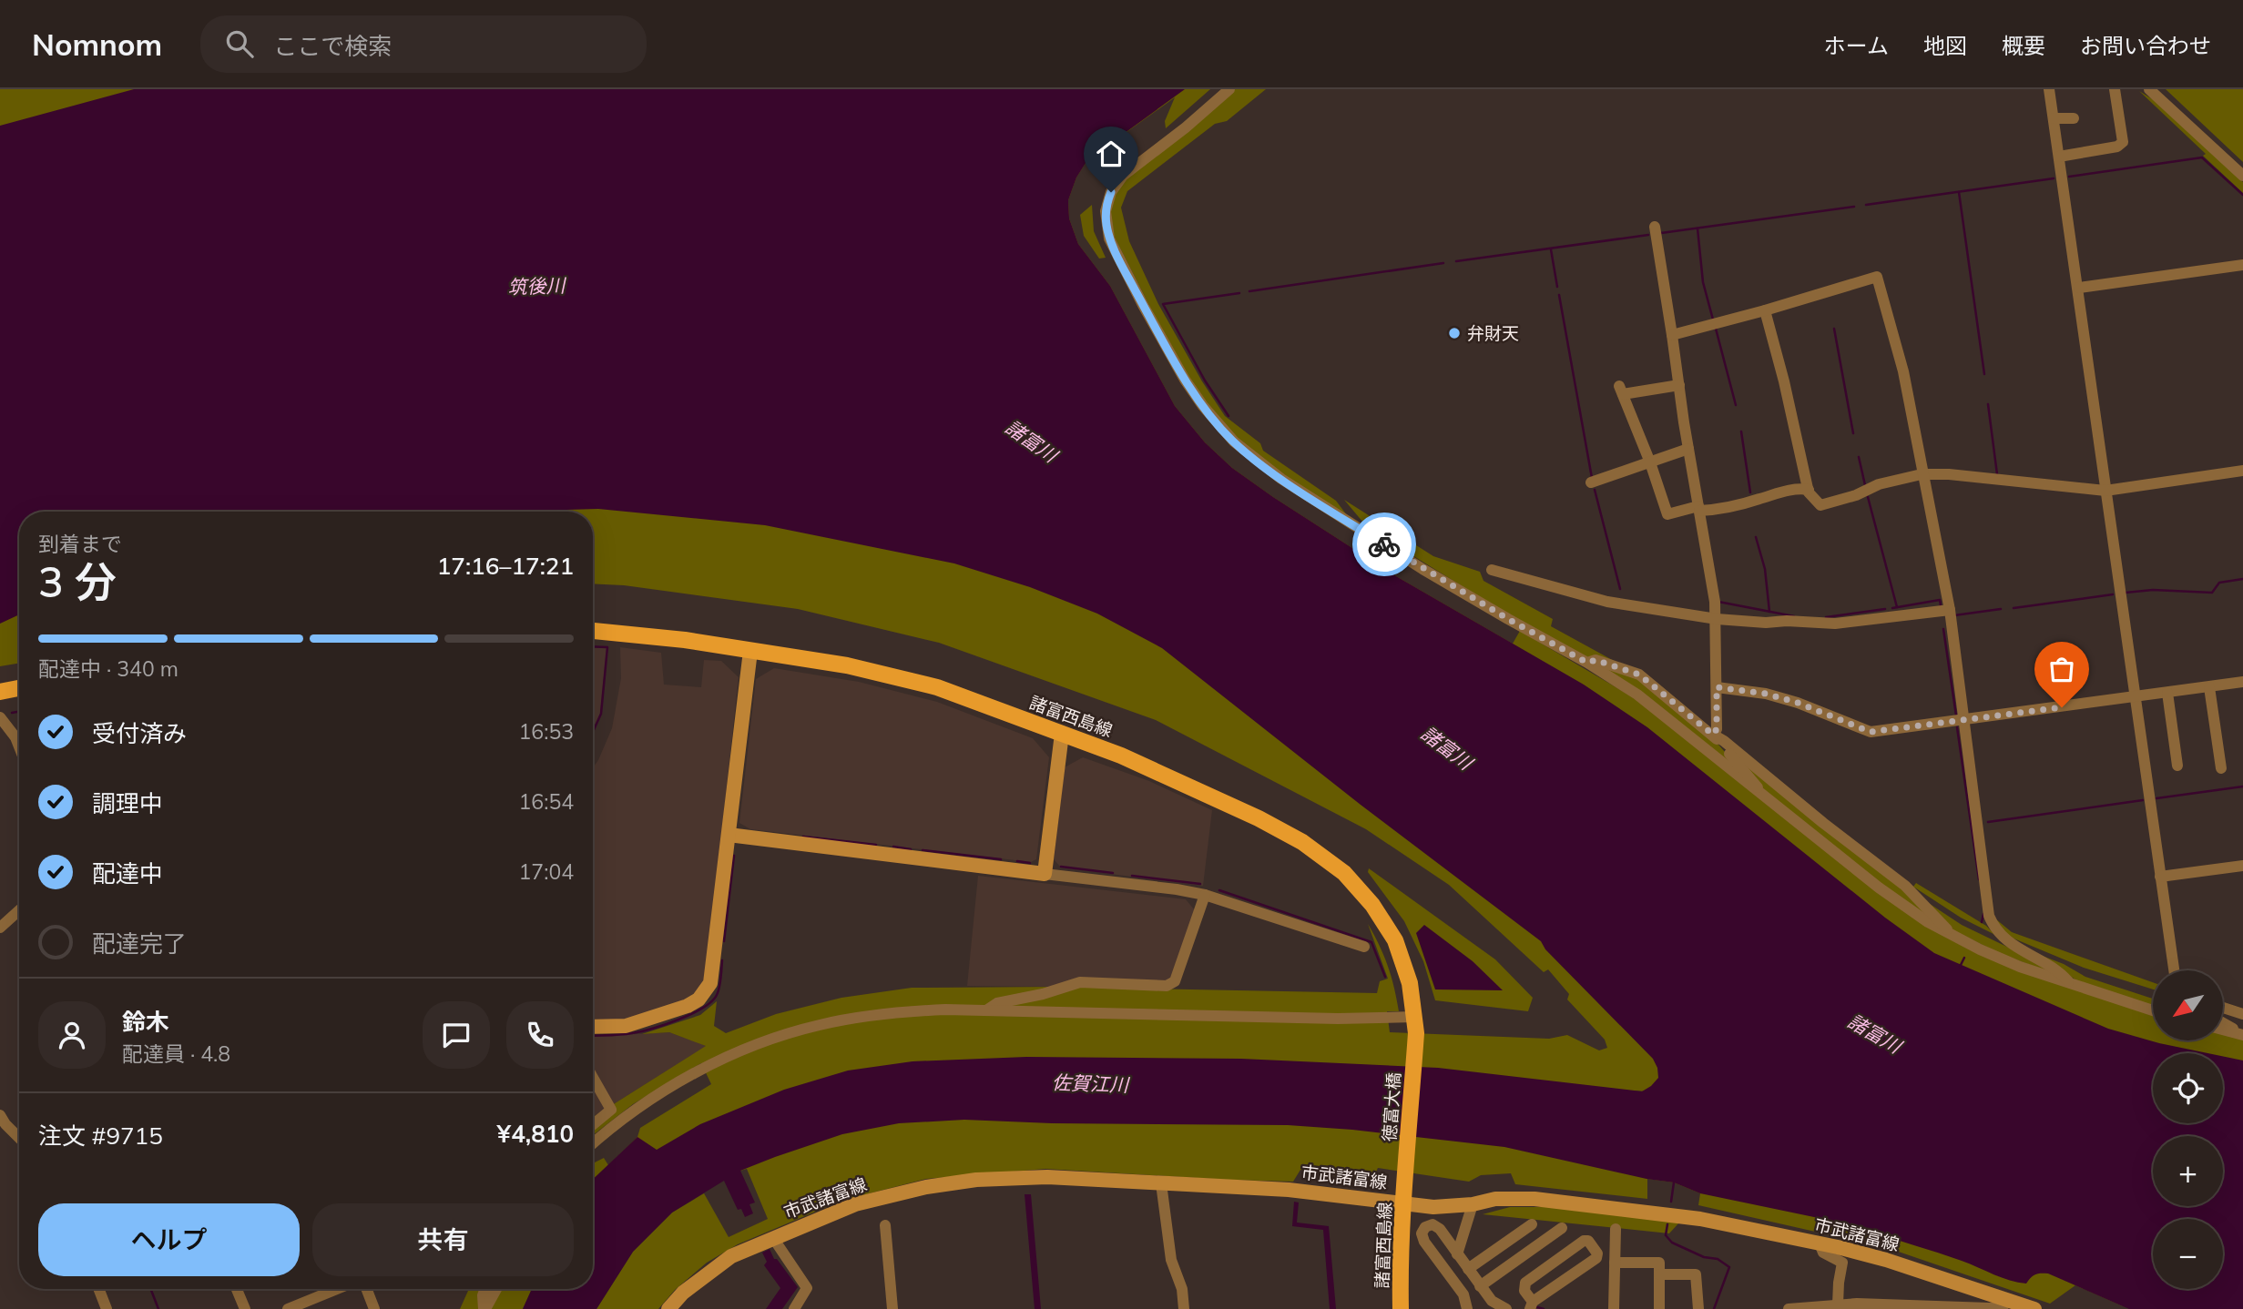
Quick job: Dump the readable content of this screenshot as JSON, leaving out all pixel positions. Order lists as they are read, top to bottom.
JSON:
{
  "streets": {
    "main road": ["諸富西島線", "徳富大橋", "市武諸富線"]
  },
  "crossings": [
    ["諸富西島線", "徳富大橋"],
    ["諸富西島線", "市武諸富線"]
  ],
  "water": ["筑後川", "諸富川", "佐賀江川"],
  "places": ["弁財天"],
  "north": "bottom left",
  "page": {
    "header": "Nomnom",
    "search": "ここで検索",
    "nav": [
      "ホーム",
      "地図",
      "概要",
      "お問い合わせ"
    ],
    "heading": ["3 分", "到着まで", "17:16–17:21"],
    "panel": [
      "鈴木",
      "配達員 · 4.8",
      "注文 #9715",
      "¥4,810"
    ],
    "bar": "配達中 · 340 m",
    "list": [
      ["受付済み", "16:53"],
      ["調理中", "16:54"],
      ["配達中", "17:04"],
      "配達完了"
    ],
    "map_buttons": ["+", "−"],
    "buttons": ["ヘルプ", "共有"]
  }
}
